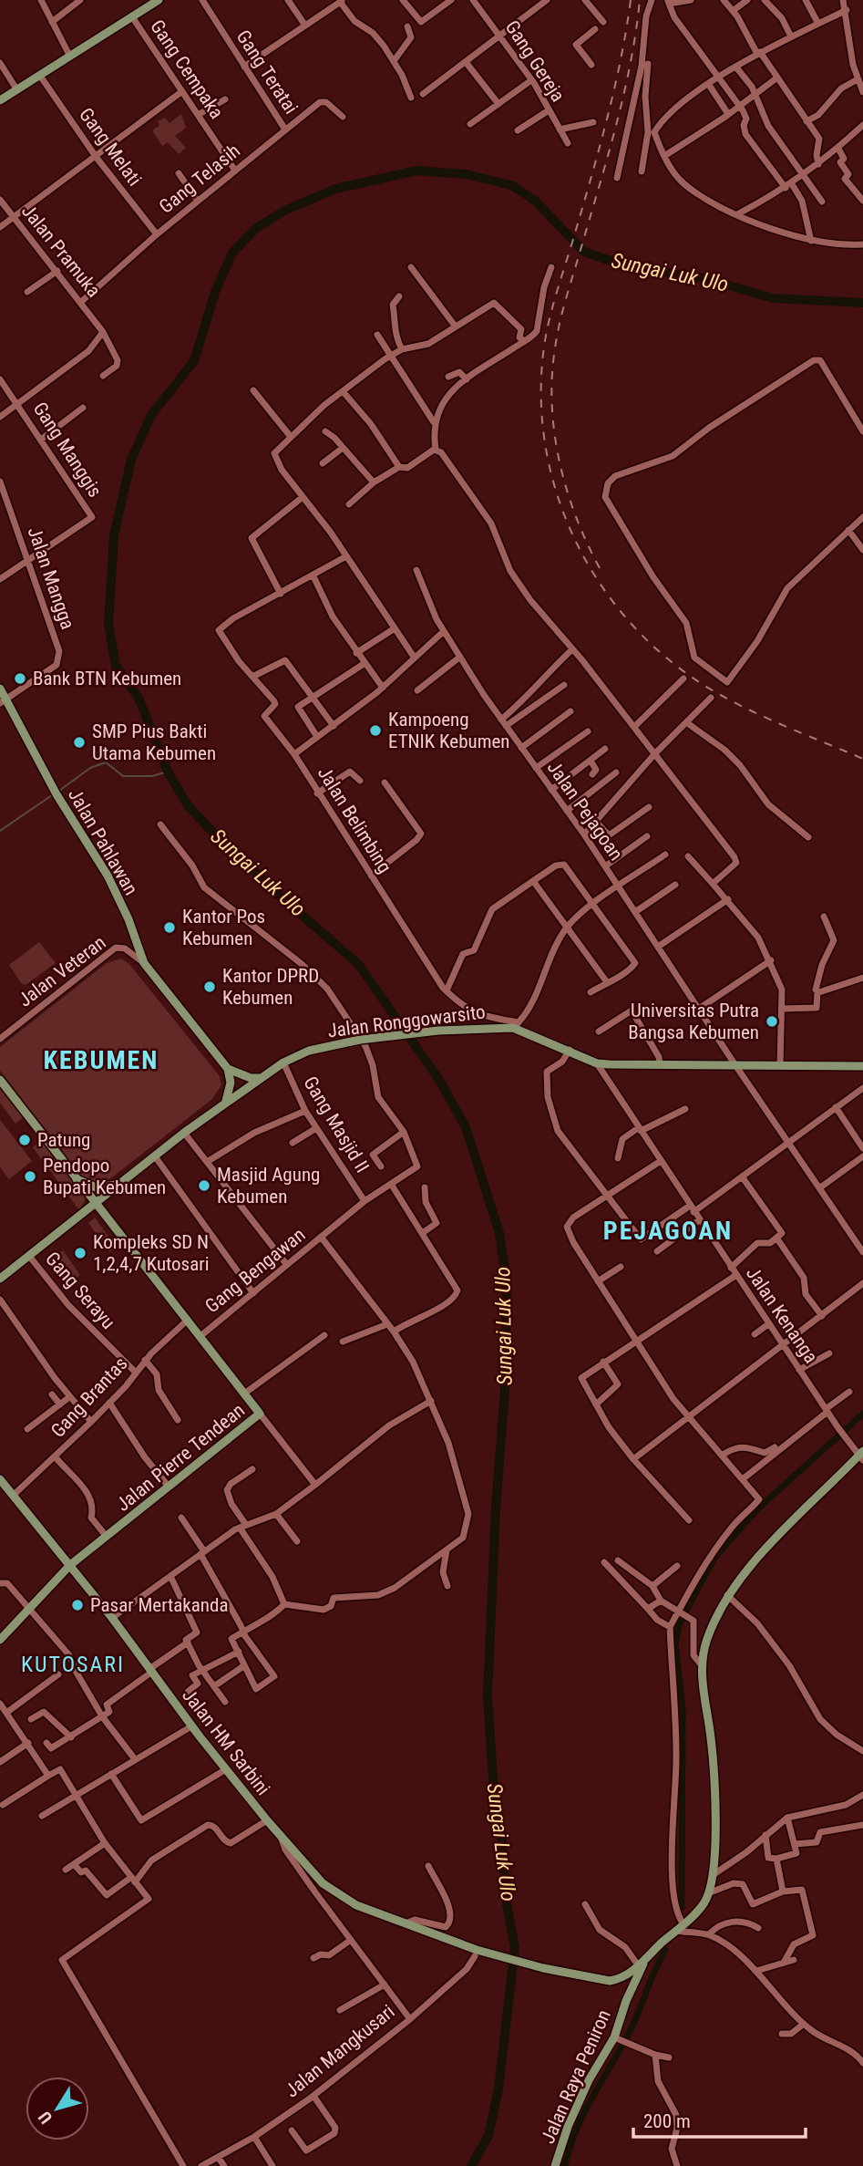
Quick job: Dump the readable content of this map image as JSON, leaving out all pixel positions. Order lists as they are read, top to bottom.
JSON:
{
  "streets": {
    "main road": [
      "Jalan Pahlawan",
      "Jalan Ronggowarsito",
      "Jalan Pierre Tendean",
      "Jalan HM Sarbini",
      "Jalan Raya Peniron"
    ],
    "street": [
      "Gang Gereja",
      "Gang Cempaka",
      "Gang Teratai",
      "Gang Melati",
      "Gang Telasih",
      "Jalan Pramuka",
      "Gang Manggis",
      "Jalan Mangga",
      "Jalan Pejagoan",
      "Jalan Belimbing",
      "Jalan Veteran",
      "Gang Masjid II",
      "Gang Bengawan",
      "Gang Serayu",
      "Jalan Kenanga",
      "Gang Brantas",
      "Jalan Mangkusari"
    ]
  },
  "crossings": [
    ["Gang Cempaka", "Gang Telasih"],
    ["Gang Teratai", "Gang Telasih"],
    ["Gang Melati", "Gang Telasih"],
    ["Gang Telasih", "Jalan Pramuka"],
    ["Gang Manggis", "Jalan Mangga"],
    ["Jalan Mangga", "Jalan Pahlawan"],
    ["Jalan Pejagoan", "Jalan Belimbing"],
    ["Jalan Pejagoan", "Jalan Ronggowarsito"],
    ["Jalan Belimbing", "Jalan Ronggowarsito"],
    ["Jalan Pahlawan", "Jalan Veteran"],
    ["Jalan Ronggowarsito", "Gang Masjid II"],
    ["Jalan Ronggowarsito", "Jalan Kenanga"],
    ["Gang Masjid II", "Gang Bengawan"],
    ["Gang Bengawan", "Jalan Pierre Tendean"],
    ["Gang Serayu", "Gang Brantas"],
    ["Gang Brantas", "Jalan Pierre Tendean"],
    ["Gang Brantas", "Jalan HM Sarbini"],
    ["Jalan Pierre Tendean", "Jalan HM Sarbini"],
    ["Jalan HM Sarbini", "Jalan Mangkusari"],
    ["Jalan HM Sarbini", "Jalan Raya Peniron"]
  ],
  "districts": ["KEBUMEN", "PEJAGOAN", "KUTOSARI"],
  "water": ["Sungai Luk Ulo"],
  "places": [
    "Bank BTN Kebumen",
    "Kampoeng ETNIK Kebumen",
    "SMP Pius Bakti Utama Kebumen",
    "Kantor Pos Kebumen",
    "Kantor DPRD Kebumen",
    "Universitas Putra Bangsa Kebumen",
    "Patung",
    "Pendopo Bupati Kebumen",
    "Masjid Agung Kebumen",
    "Kompleks SD N 1,2,4,7 Kutosari",
    "Pasar Mertakanda"
  ],
  "scale_bar": "200 m",
  "north": "bottom left"
}
